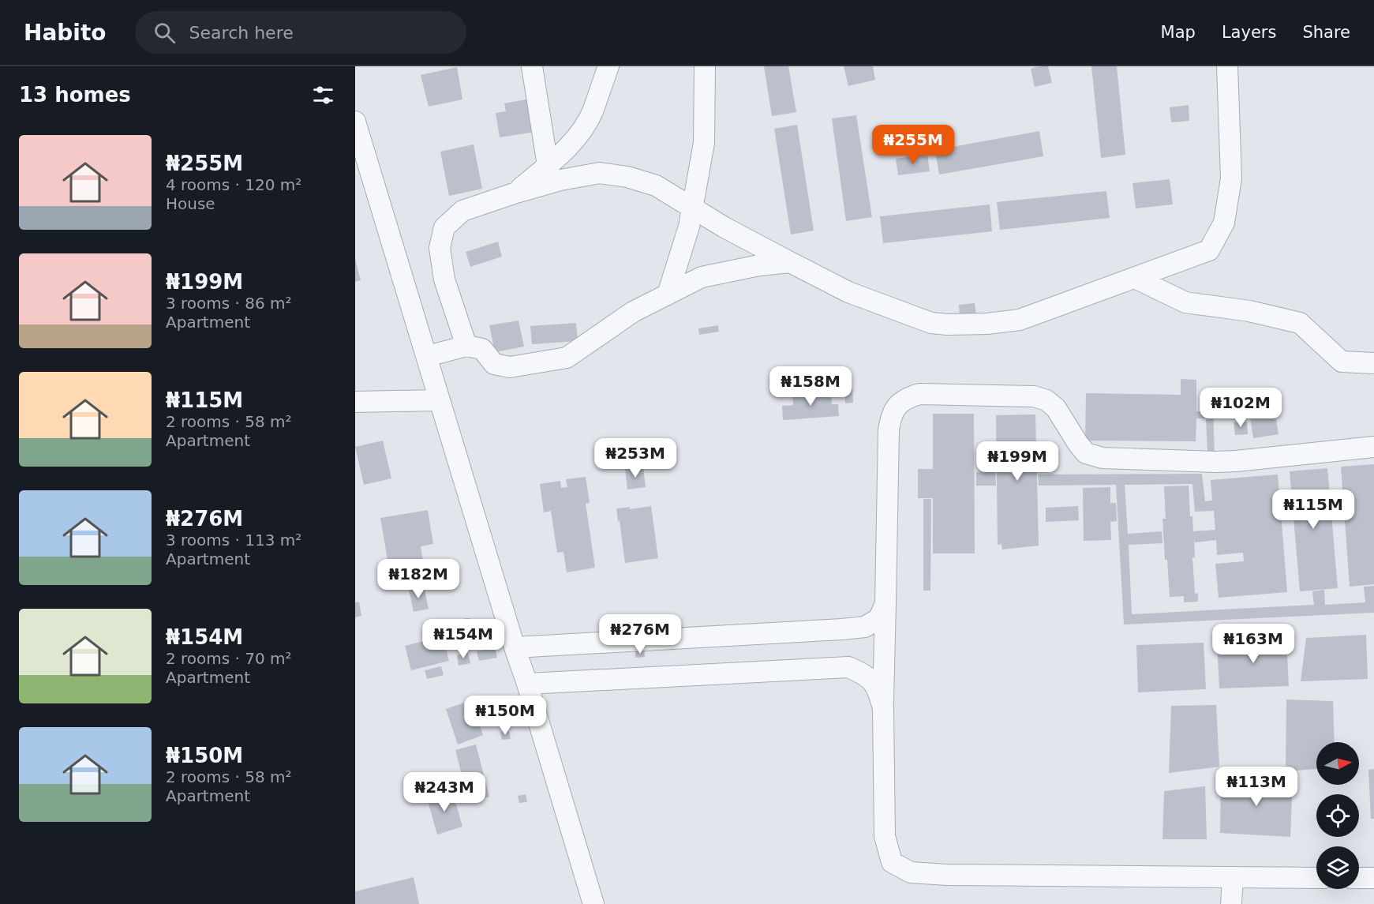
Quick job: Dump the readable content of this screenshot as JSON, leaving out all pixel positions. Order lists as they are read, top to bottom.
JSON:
{
  "north": "right",
  "page": {
    "header": "Habito",
    "search": "Search here",
    "nav": ["Map", "Layers", "Share"],
    "heading": "13 homes",
    "list": [
      {
        "name": "₦255M",
        "note": "4 rooms · 120 m² · House"
      },
      {
        "name": "₦199M",
        "note": "3 rooms · 86 m² · Apartment"
      },
      {
        "name": "₦115M",
        "note": "2 rooms · 58 m² · Apartment"
      },
      {
        "name": "₦276M",
        "note": "3 rooms · 113 m² · Apartment"
      },
      {
        "name": "₦154M",
        "note": "2 rooms · 70 m² · Apartment"
      },
      {
        "name": "₦150M",
        "note": "2 rooms · 58 m² · Apartment"
      }
    ],
    "price": [
      "₦255M",
      "₦158M",
      "₦102M",
      "₦253M",
      "₦199M",
      "₦115M",
      "₦182M",
      "₦276M",
      "₦154M",
      "₦163M",
      "₦150M",
      "₦113M",
      "₦243M"
    ]
  }
}
